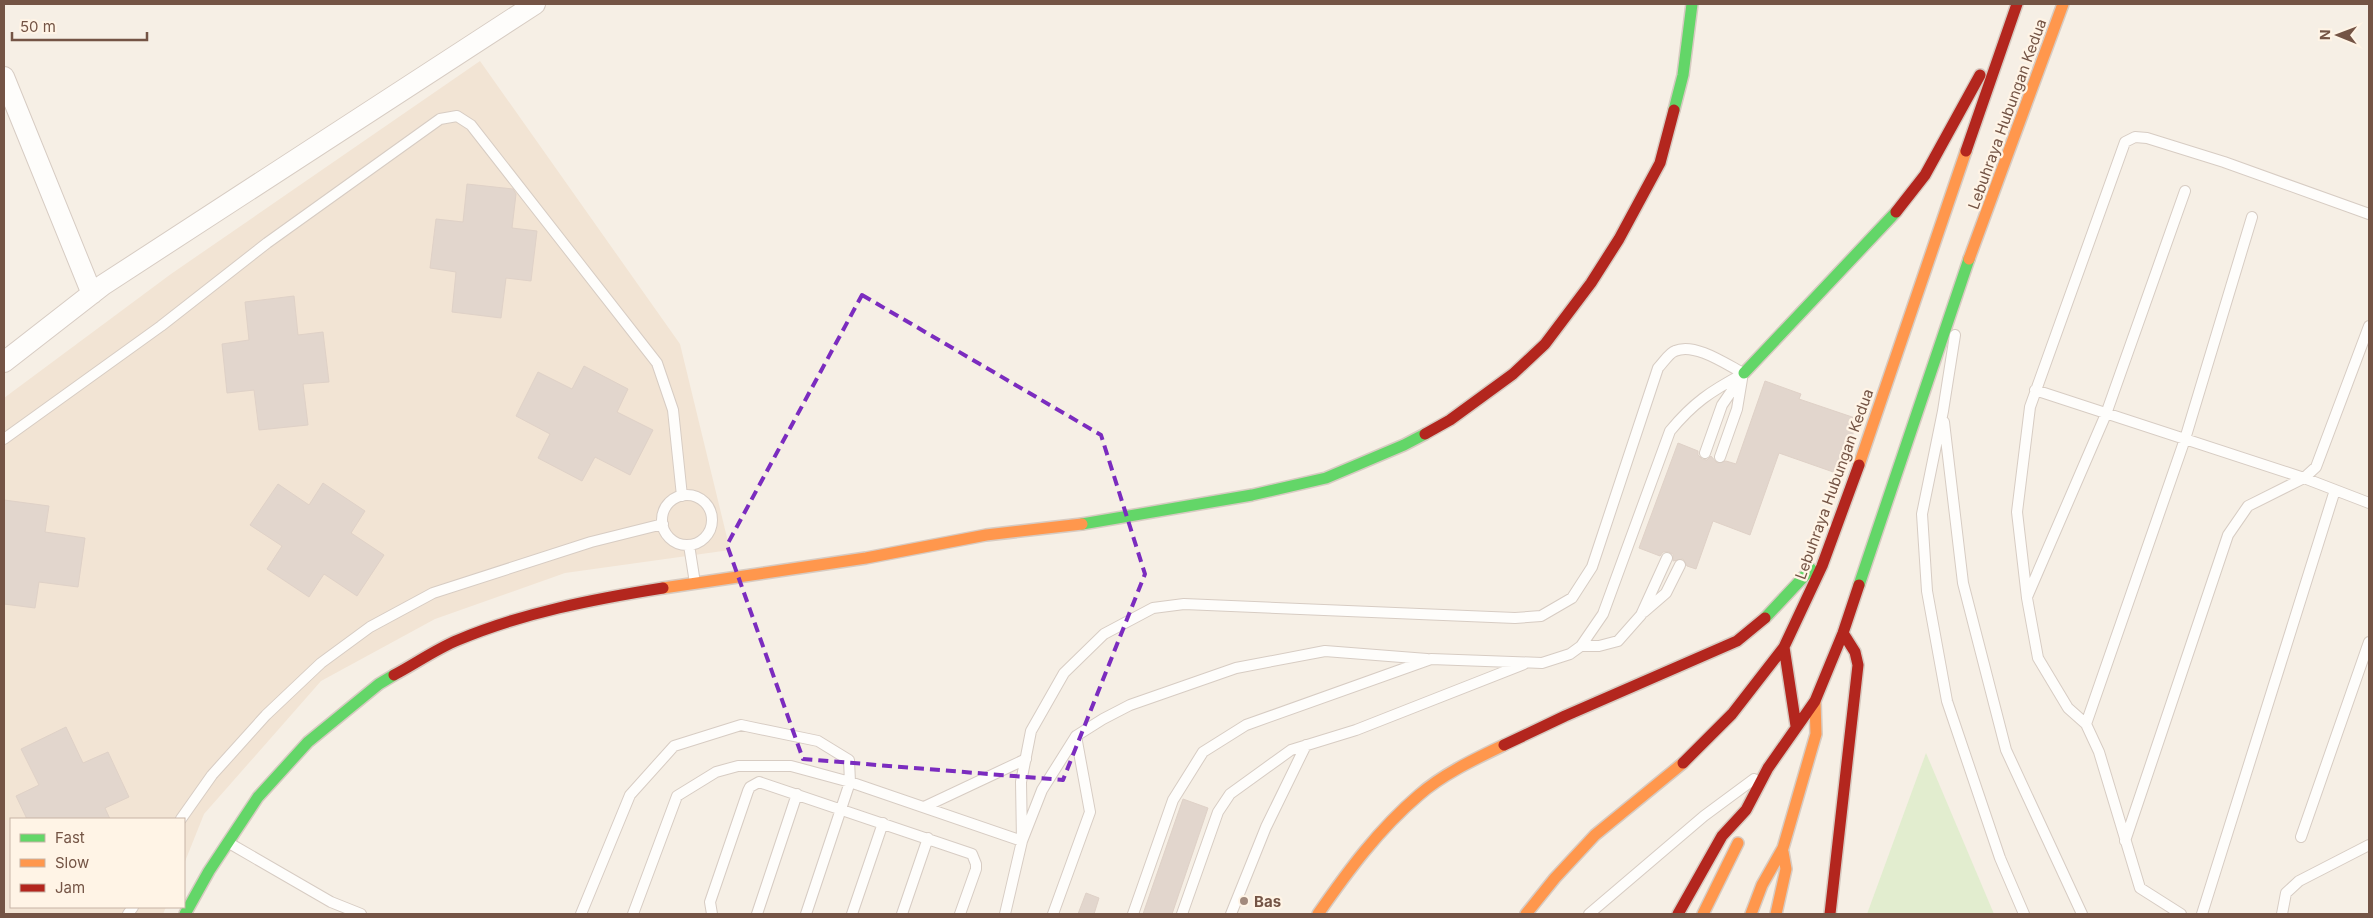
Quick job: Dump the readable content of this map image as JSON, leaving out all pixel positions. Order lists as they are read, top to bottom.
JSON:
{
  "streets": {
    "main road": ["Lebuhraya Hubungan Kedua"]
  },
  "places": ["Bas"],
  "legend": ["Fast", "Slow", "Jam"],
  "scale_bar": "50 m",
  "north": "left"
}
